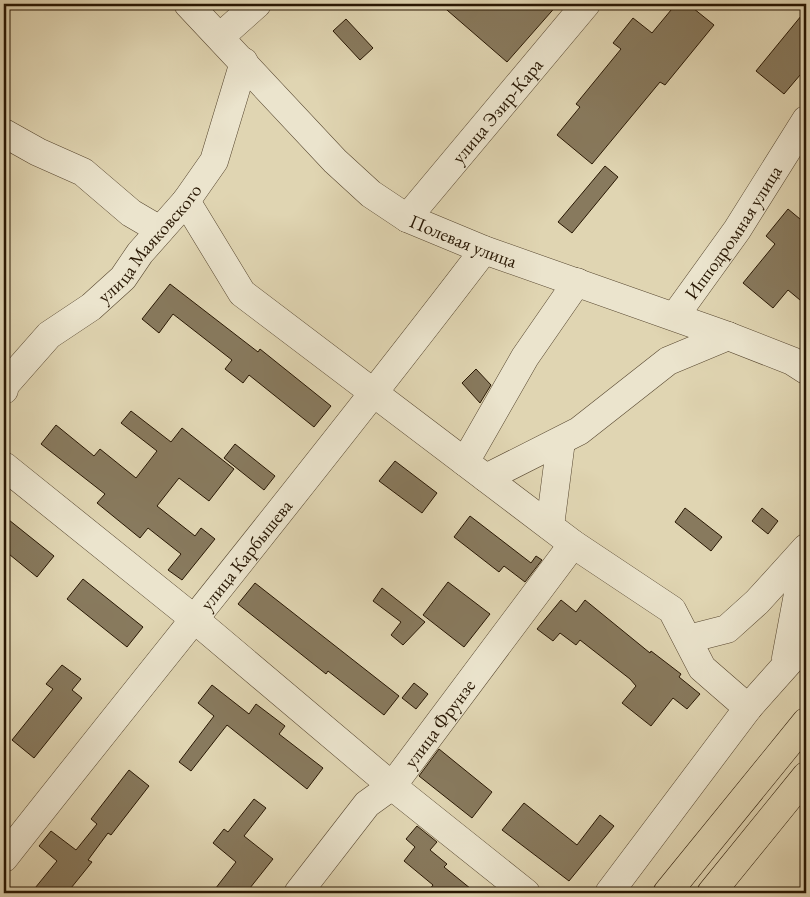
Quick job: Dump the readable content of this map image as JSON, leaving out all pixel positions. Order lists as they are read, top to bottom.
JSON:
{
  "streets": {
    "street": [
      "улица Эзир-Кара",
      "Ипподромная улица",
      "Полевая улица",
      "улица Маяковского",
      "улица Карбышева",
      "улица Фрунзе"
    ]
  },
  "crossings": [
    ["улица Эзир-Кара", "Полевая улица"],
    ["Ипподромная улица", "Полевая улица"],
    ["Полевая улица", "улица Маяковского"],
    ["Полевая улица", "улица Карбышева"]
  ]
}
